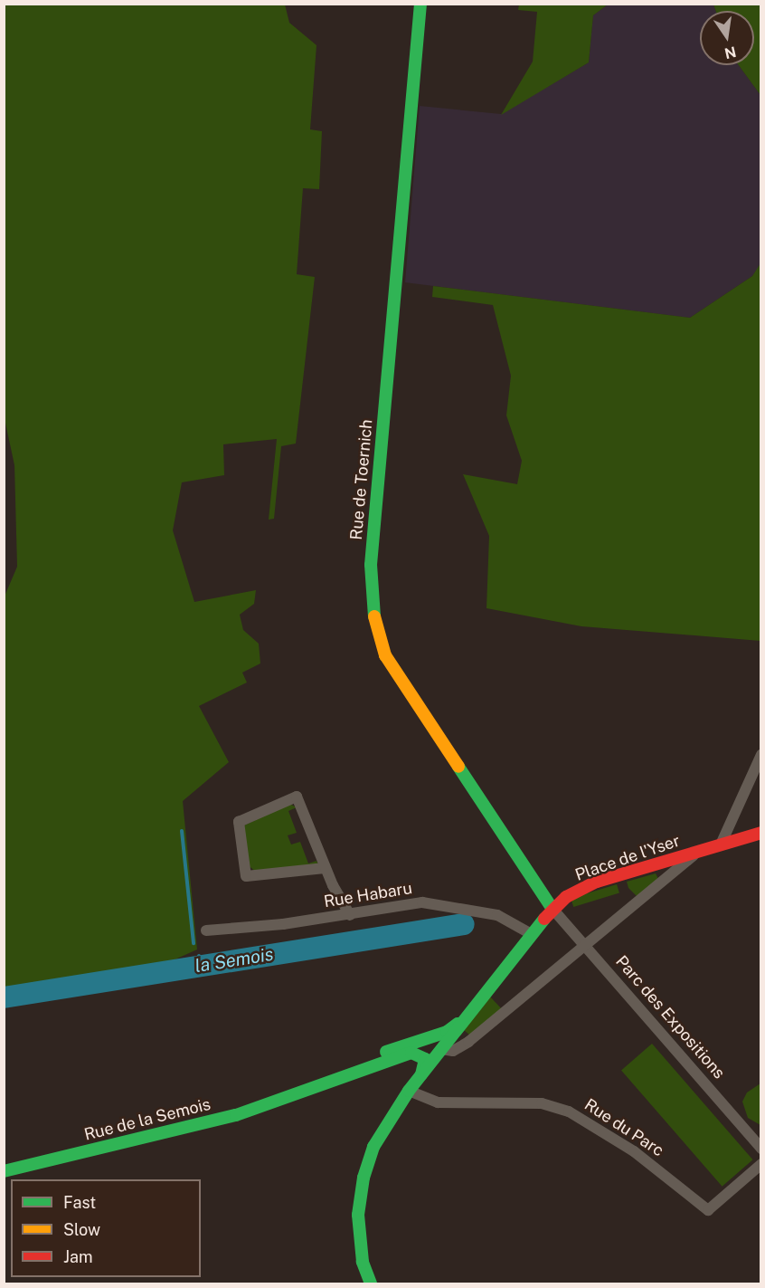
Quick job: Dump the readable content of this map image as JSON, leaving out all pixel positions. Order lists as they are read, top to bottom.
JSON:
{
  "streets": {
    "main road": ["Rue de Toernich", "Place de l'Yser", "Rue de la Semois"],
    "street": ["Rue Habaru", "Parc des Expositions", "Rue du Parc"]
  },
  "crossings": [
    ["Rue de Toernich", "Place de l'Yser"],
    ["Rue de Toernich", "Parc des Expositions"],
    ["Place de l'Yser", "Rue Habaru"],
    ["Place de l'Yser", "Parc des Expositions"],
    ["Place de l'Yser", "Rue de la Semois"]
  ],
  "water": ["la Semois"],
  "legend": ["Fast", "Slow", "Jam"],
  "north": "bottom"
}
